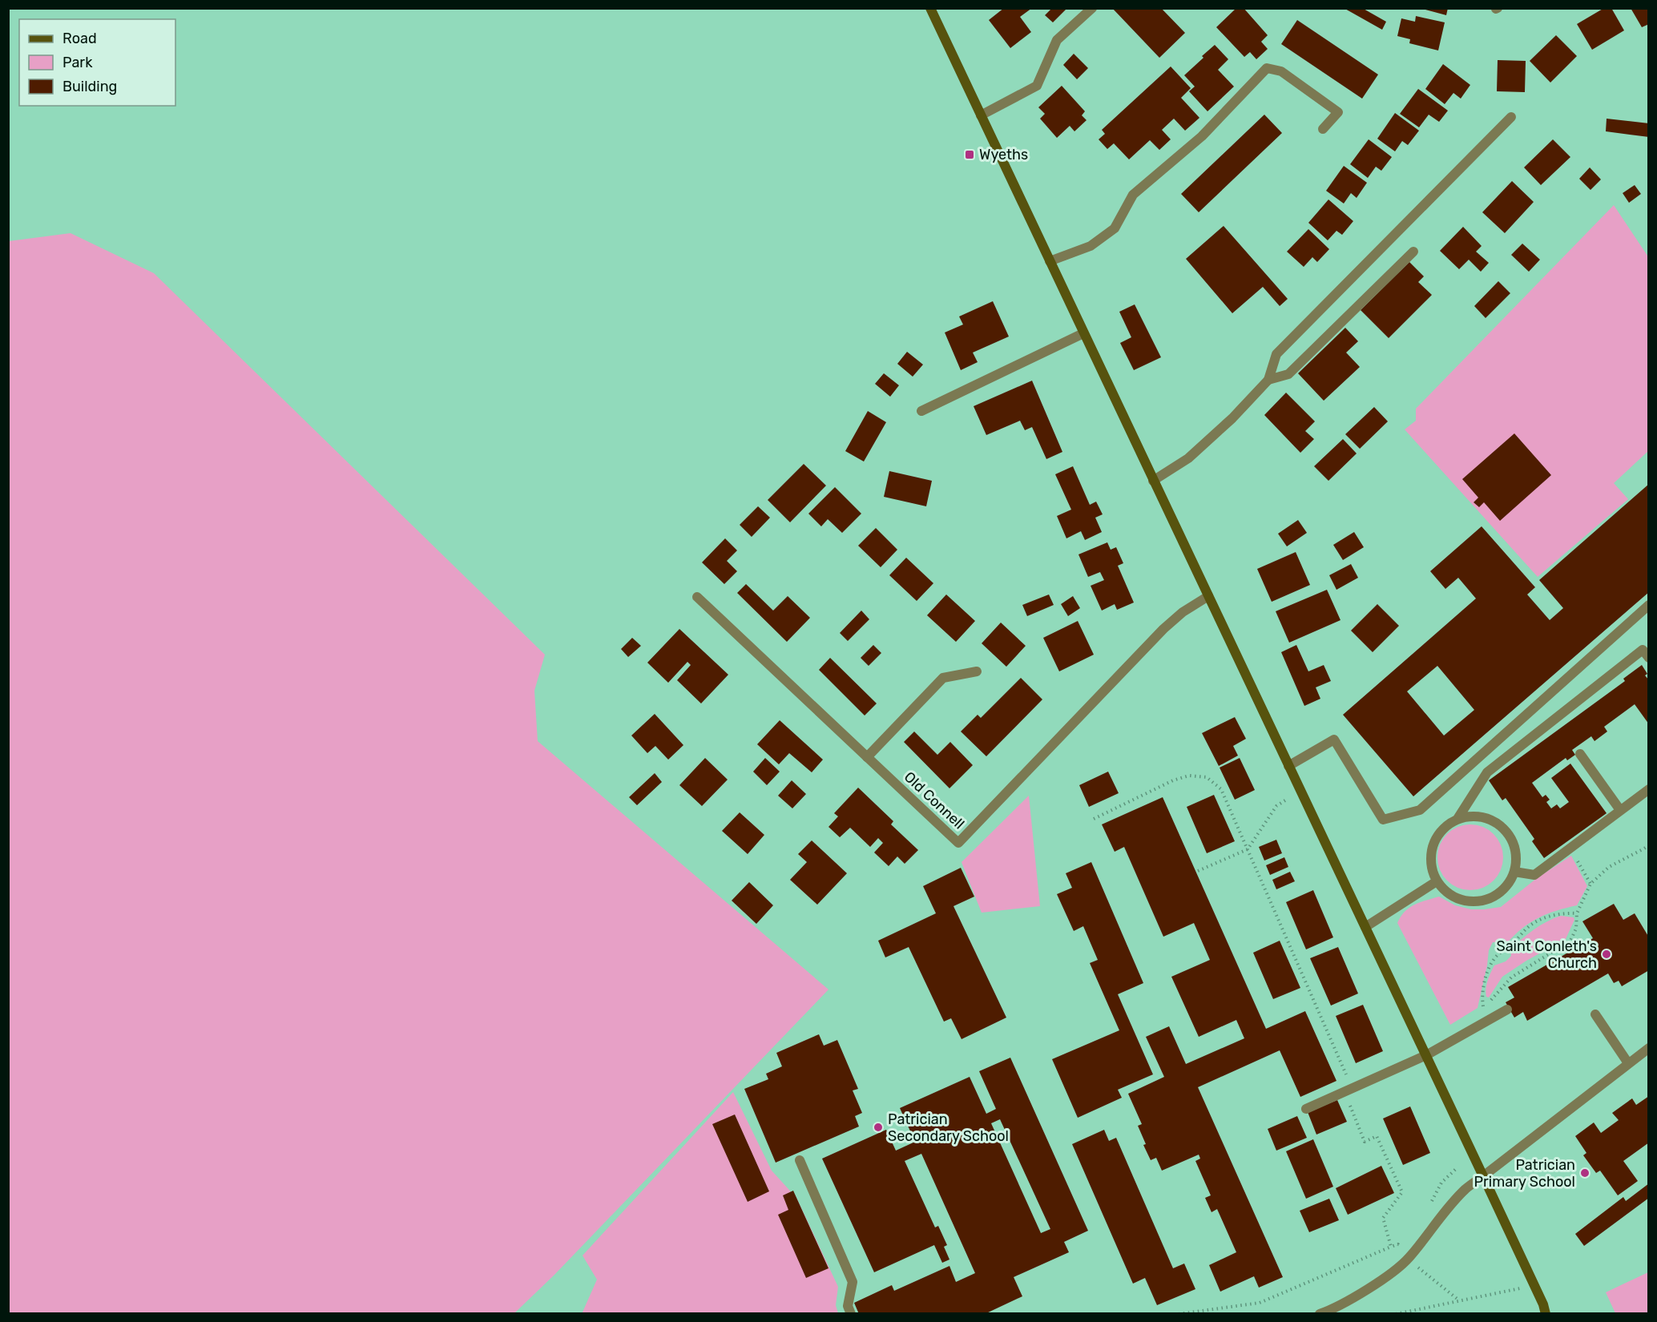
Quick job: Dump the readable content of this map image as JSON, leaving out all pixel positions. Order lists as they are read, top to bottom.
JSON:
{
  "streets": {
    "street": ["Old Connell"]
  },
  "places": {
    "transit": ["Wyeths"],
    "other": ["Saint Conleth's Church", "Patrician Secondary School", "Patrician Primary School"]
  },
  "legend": ["Road", "Park", "Building"]
}
